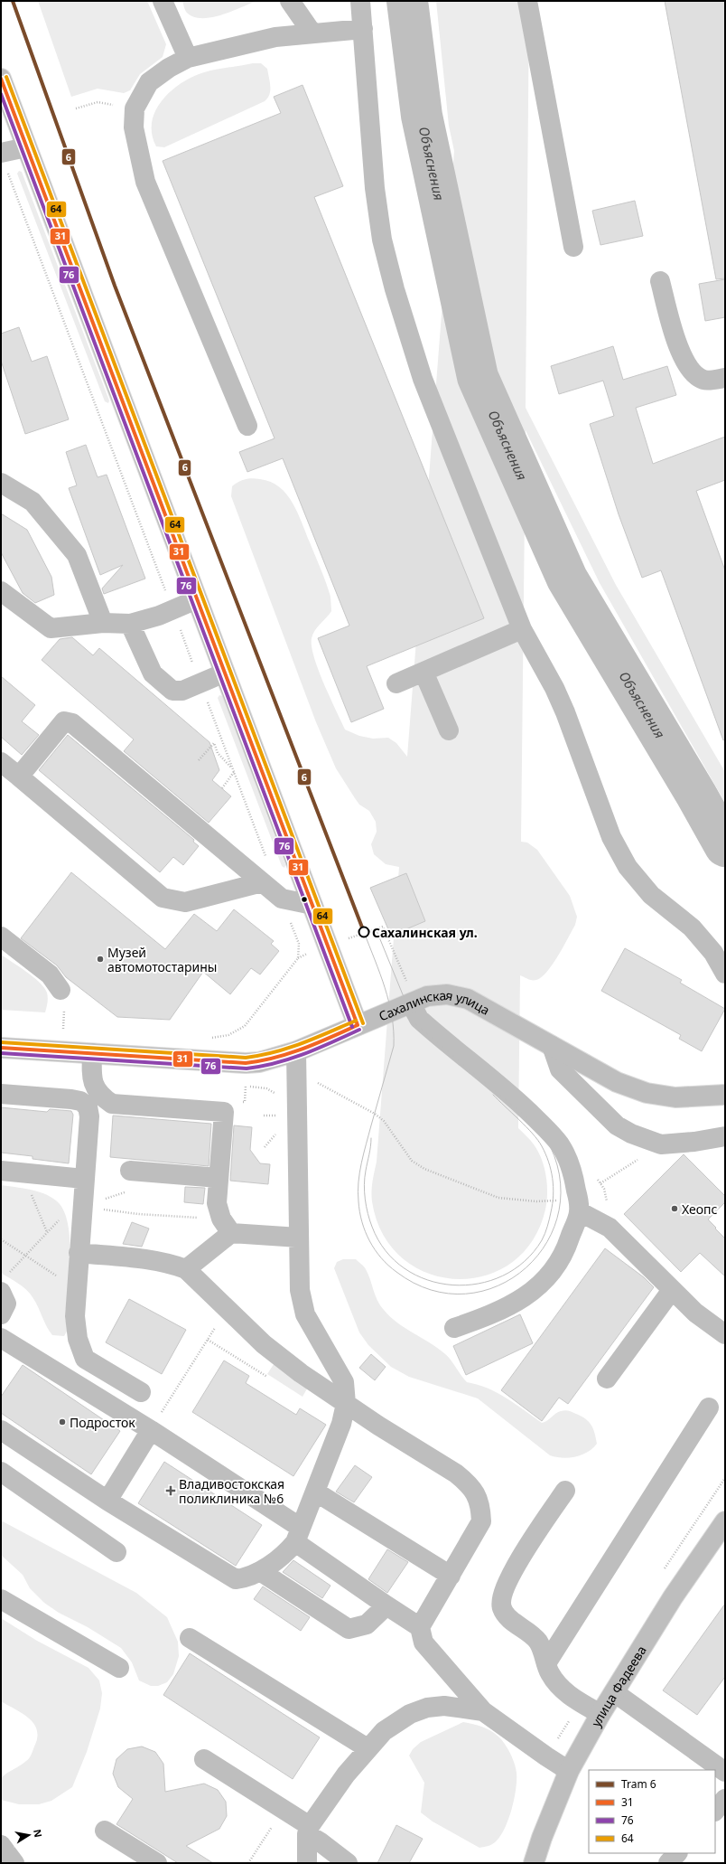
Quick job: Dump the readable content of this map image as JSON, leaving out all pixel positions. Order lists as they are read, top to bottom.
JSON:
{
  "streets": {
    "main road": ["Сахалинская улица", "улица Фадеева"]
  },
  "water": ["Объяснения"],
  "places": {
    "other": [
      "Сахалинская ул.",
      "Музей автомотостарины",
      "Хеопс",
      "Подросток"
    ],
    "health": ["Владивостокская поликлиника №6"]
  },
  "lines": [
    "tram line 6",
    "transit line 64",
    "transit line 31",
    "transit line 76"
  ],
  "legend": [
    "Tram 6",
    "31",
    "76",
    "64"
  ],
  "north": "right"
}
